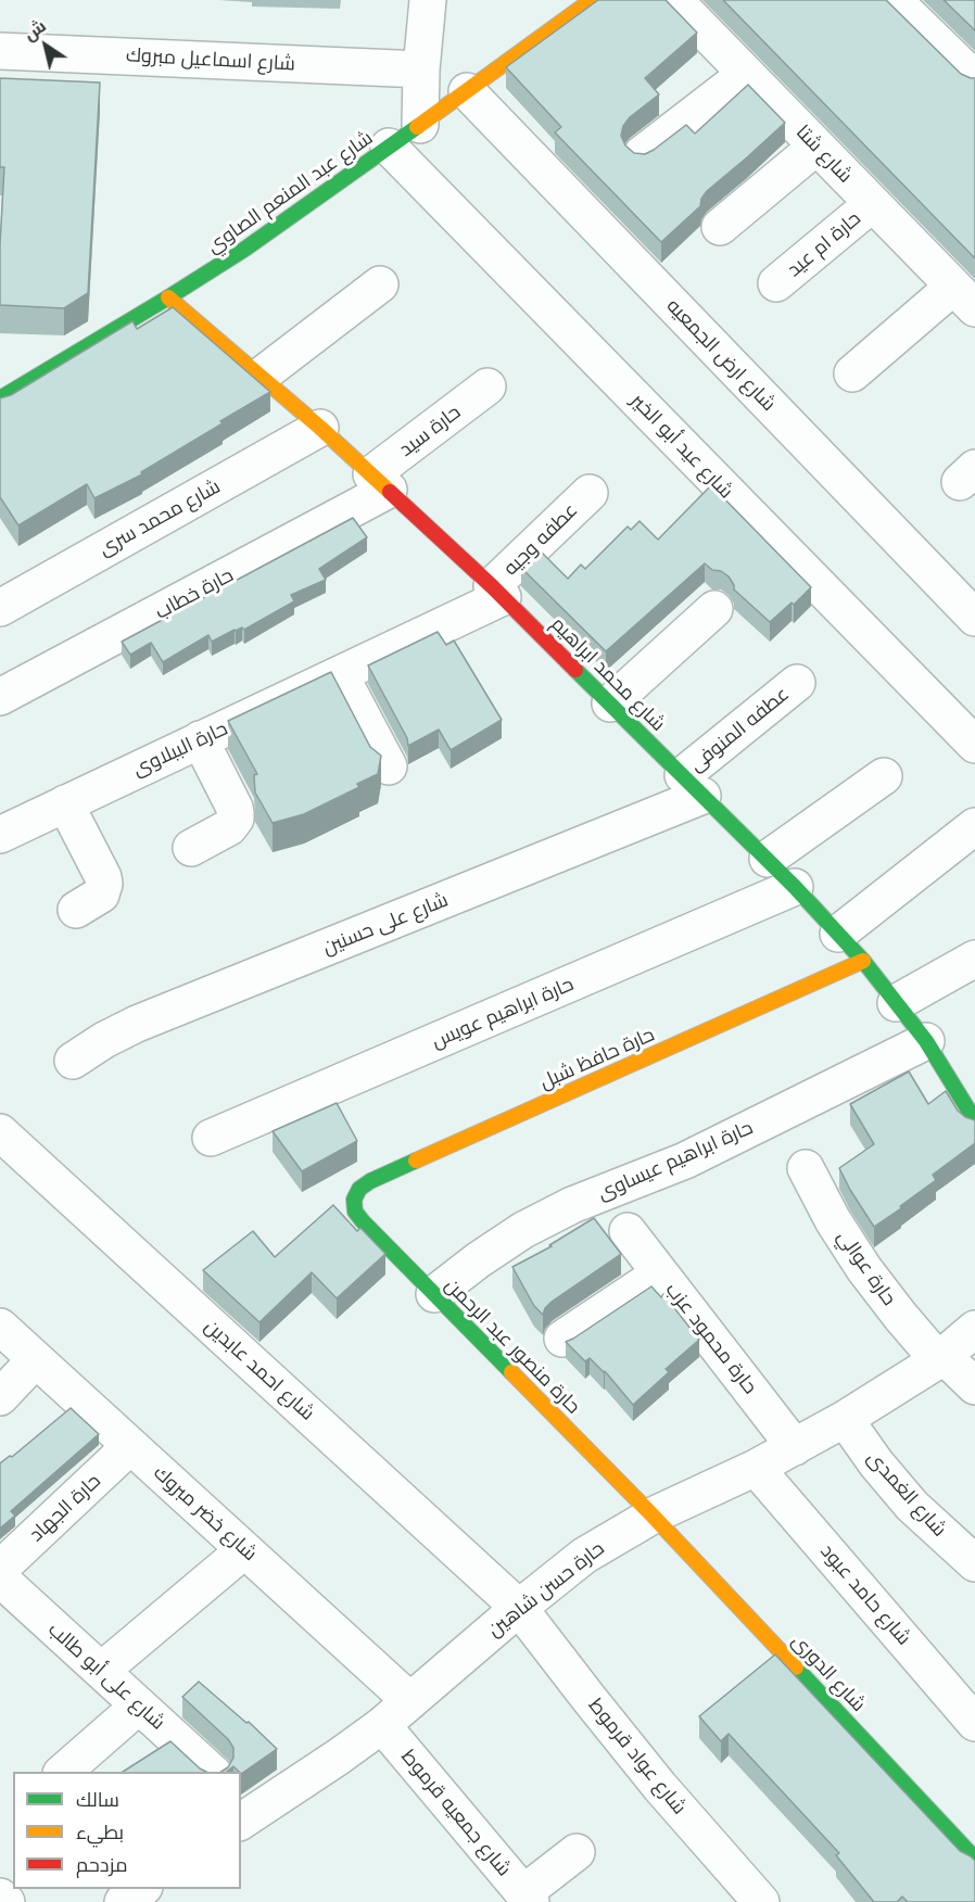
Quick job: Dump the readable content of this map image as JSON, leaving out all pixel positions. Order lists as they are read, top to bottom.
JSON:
{
  "streets": {
    "street": [
      "شارع اسماعيل مبروك",
      "شارع شتا",
      "شارع عبد المنعم الصاوي",
      "حارة ام عيد",
      "شارع ارض الجمعيه",
      "حارة سيد",
      "شارع عيد أبو الخير",
      "شارع محمد سرى",
      "عطفه وجيه",
      "حارة خطاب",
      "شارع محمد ابراهيم",
      "عطفه المنوفى",
      "حارة الببلاوى",
      "شارع على حسنين",
      "حارة ابراهيم عويس",
      "حارة حافظ شبل",
      "حارة ابراهيم عيساوى",
      "حارة عوالي",
      "حارة محمود عزب",
      "حارة منصور عبد الرحمن",
      "شارع احمد عابدين",
      "شارع الغمدى",
      "حارة الجهاد",
      "شارع خضر مبروك",
      "حارة حسن شاهين",
      "شارع حامد عبود",
      "شارع الدورى",
      "شارع على أبو طالب",
      "شارع عواد قرموط",
      "شارع جمعيه قرموط"
    ]
  },
  "crossings": [
    ["شارع شتا", "حارة ام عيد"],
    ["شارع عبد المنعم الصاوي", "شارع ارض الجمعيه"],
    ["شارع عبد المنعم الصاوي", "شارع عيد أبو الخير"],
    ["شارع عبد المنعم الصاوي", "شارع محمد ابراهيم"],
    ["حارة سيد", "حارة خطاب"],
    ["حارة سيد", "شارع محمد ابراهيم"],
    ["شارع محمد سرى", "شارع محمد ابراهيم"],
    ["عطفه وجيه", "شارع محمد ابراهيم"],
    ["عطفه وجيه", "حارة الببلاوى"],
    ["حارة خطاب", "شارع محمد ابراهيم"],
    ["شارع محمد ابراهيم", "عطفه المنوفى"],
    ["شارع محمد ابراهيم", "حارة الببلاوى"],
    ["شارع محمد ابراهيم", "شارع على حسنين"],
    ["شارع محمد ابراهيم", "حارة ابراهيم عويس"],
    ["شارع محمد ابراهيم", "حارة حافظ شبل"],
    ["شارع محمد ابراهيم", "حارة ابراهيم عيساوى"],
    ["عطفه المنوفى", "شارع على حسنين"],
    ["حارة حافظ شبل", "حارة منصور عبد الرحمن"],
    ["حارة ابراهيم عيساوى", "حارة منصور عبد الرحمن"],
    ["حارة عوالي", "حارة حسن شاهين"],
    ["حارة محمود عزب", "حارة حسن شاهين"],
    ["حارة منصور عبد الرحمن", "حارة حسن شاهين"],
    ["حارة منصور عبد الرحمن", "شارع الدورى"],
    ["شارع احمد عابدين", "حارة حسن شاهين"],
    ["شارع احمد عابدين", "شارع عواد قرموط"],
    ["شارع الغمدى", "حارة حسن شاهين"],
    ["حارة الجهاد", "شارع خضر مبروك"],
    ["شارع خضر مبروك", "حارة حسن شاهين"],
    ["حارة حسن شاهين", "شارع حامد عبود"],
    ["حارة حسن شاهين", "شارع الدورى"],
    ["حارة حسن شاهين", "شارع عواد قرموط"],
    ["حارة حسن شاهين", "شارع جمعيه قرموط"]
  ],
  "legend": ["سالك", "بطيء", "مزدحم"],
  "north": "top left"
}
